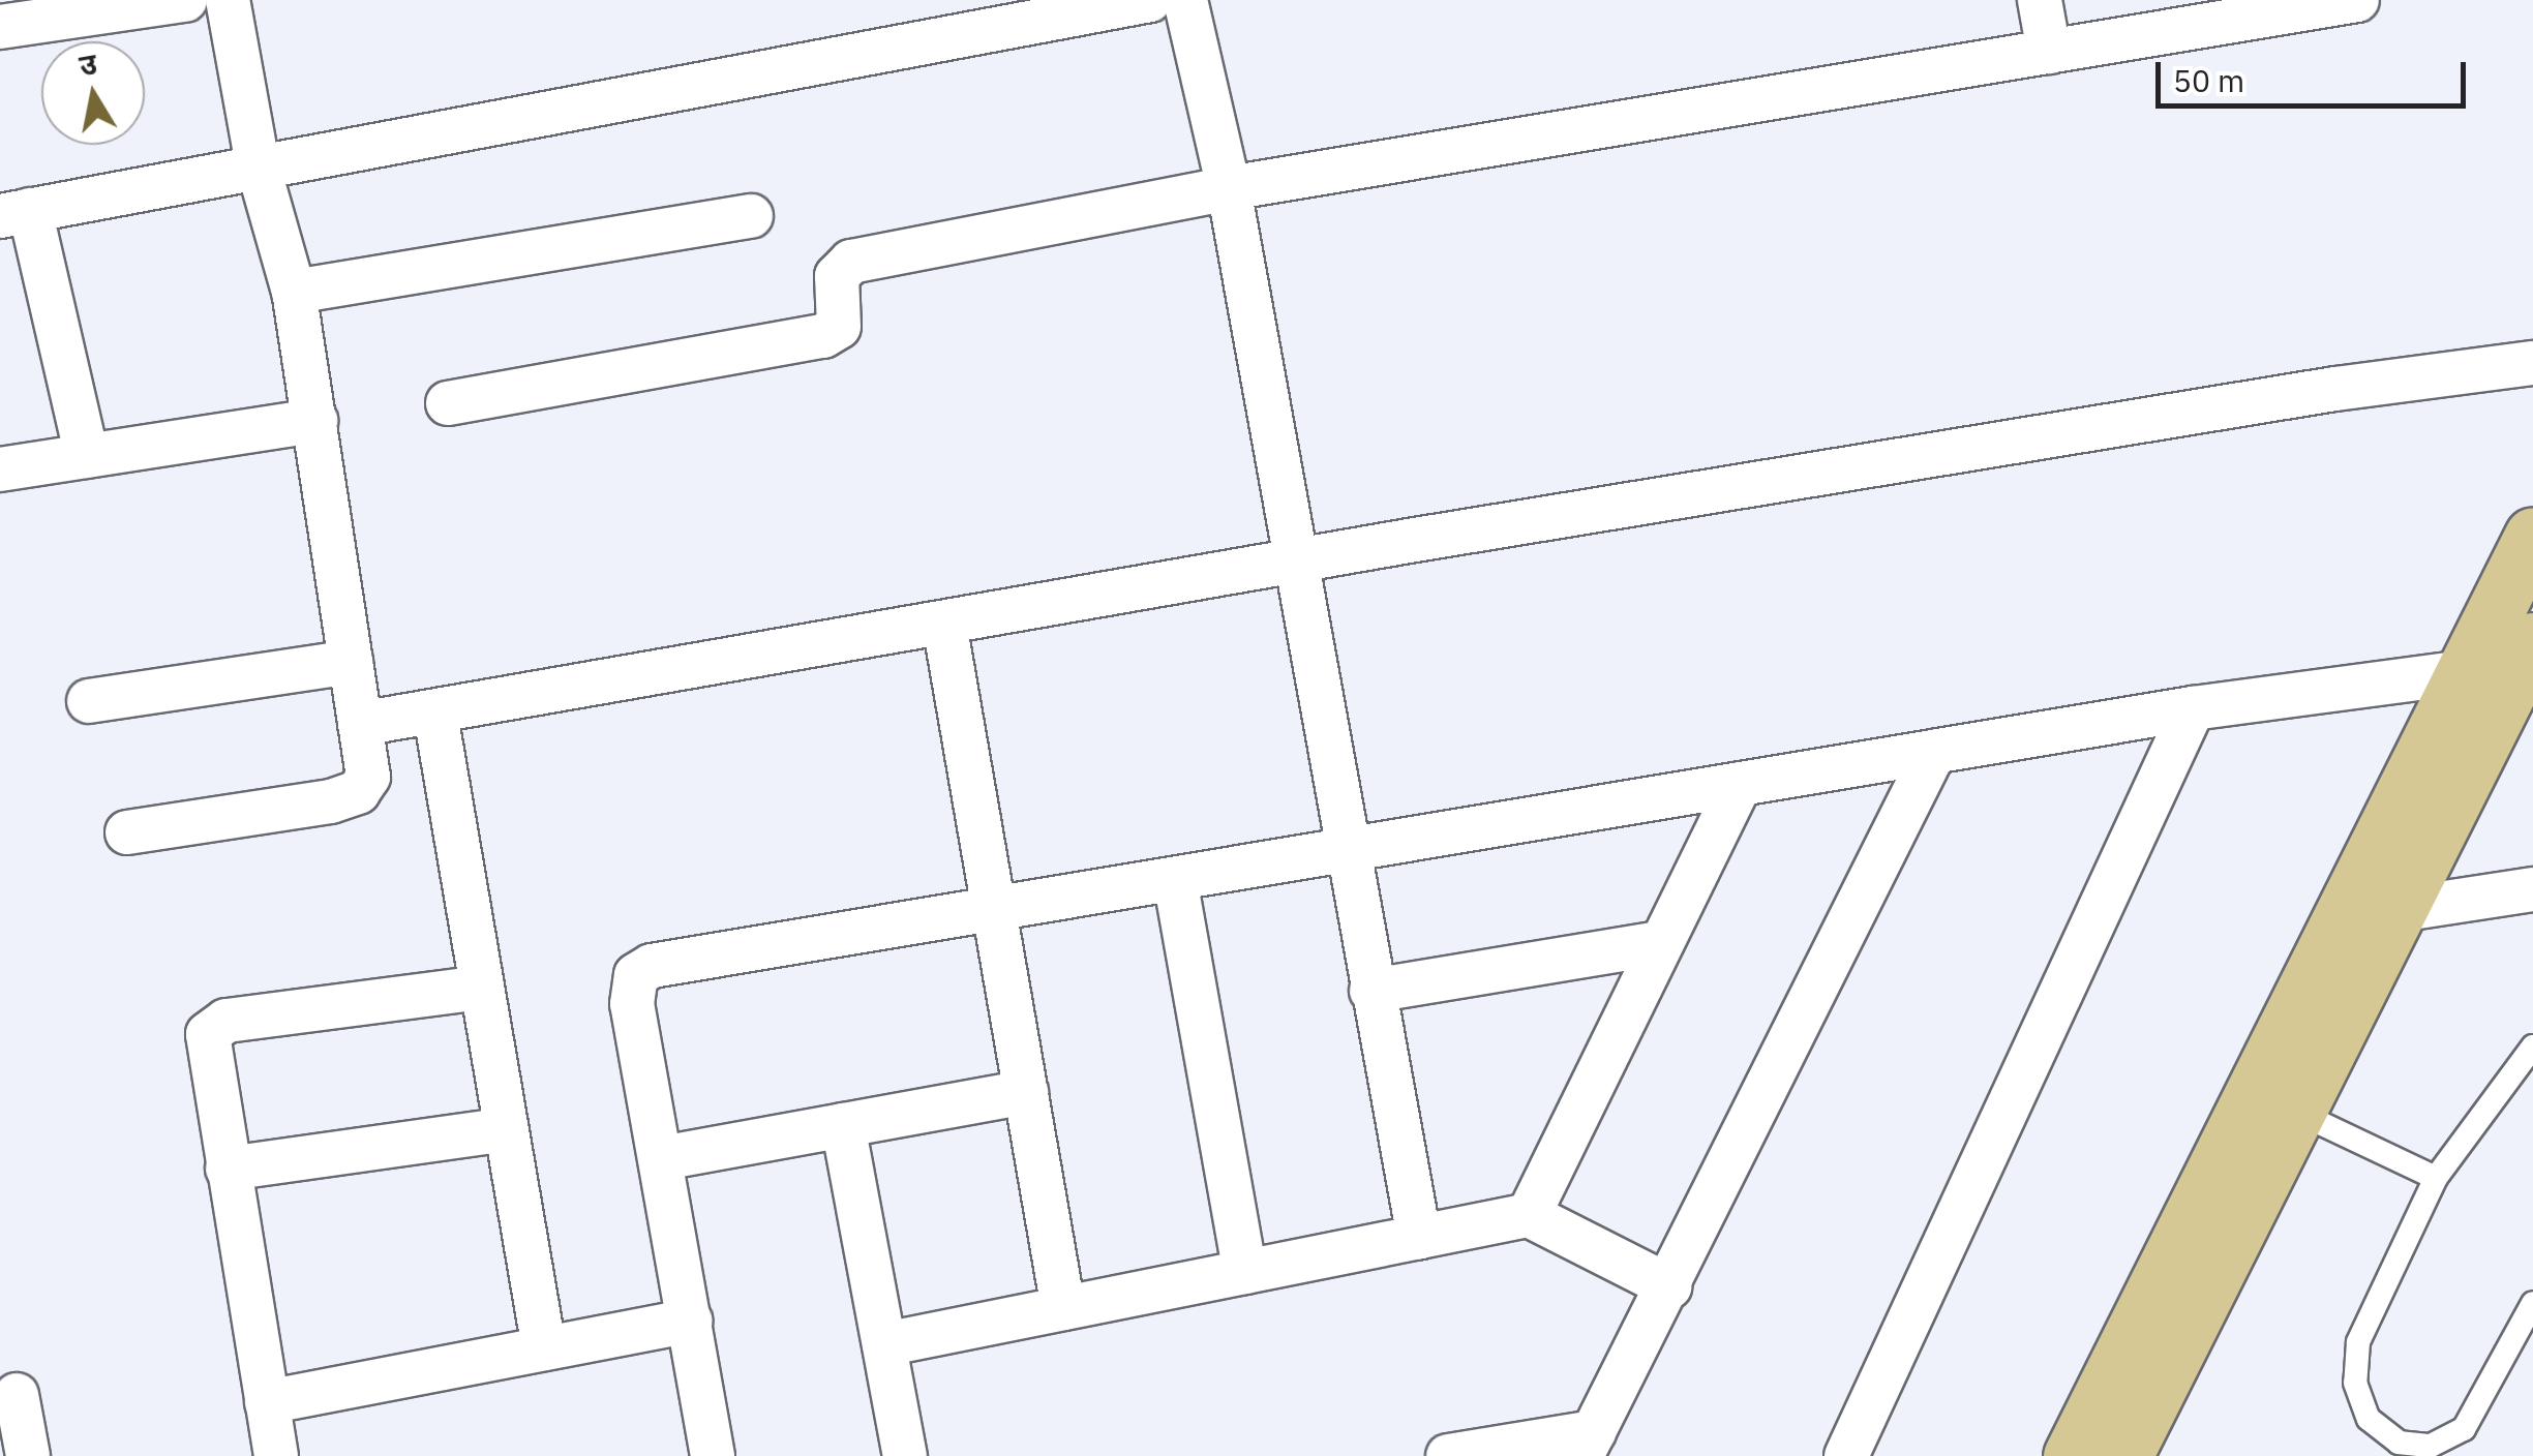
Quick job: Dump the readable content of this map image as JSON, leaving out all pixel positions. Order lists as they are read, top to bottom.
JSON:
{
  "scale_bar": "50 m",
  "north": "top"
}
